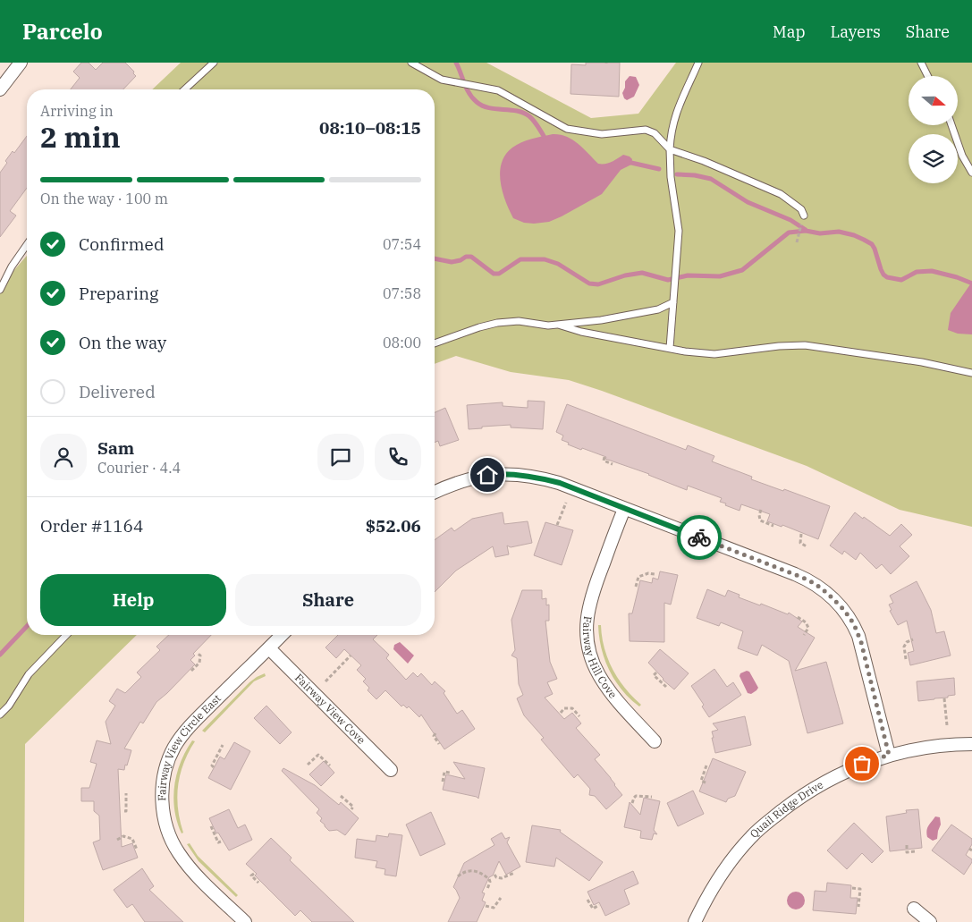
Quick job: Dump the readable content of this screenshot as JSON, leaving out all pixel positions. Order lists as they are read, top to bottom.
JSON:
{
  "streets": {
    "street": [
      "Fairway Hill Cove",
      "Fairway View Cove",
      "Fairway View Circle East",
      "Quail Ridge Drive"
    ]
  },
  "crossings": [
    ["Fairway View Cove", "Fairway View Circle East"]
  ],
  "north": "right",
  "page": {
    "header": "Parcelo",
    "nav": ["Map", "Layers", "Share"],
    "heading": ["2 min", "Arriving in", "08:10–08:15"],
    "panel": [
      "Sam",
      "Courier · 4.4",
      "Order #1164",
      "$52.06"
    ],
    "bar": "On the way · 100 m",
    "list": [
      ["Confirmed", "07:54"],
      ["Preparing", "07:58"],
      ["On the way", "08:00"],
      "Delivered"
    ],
    "buttons": ["Help", "Share"]
  }
}
